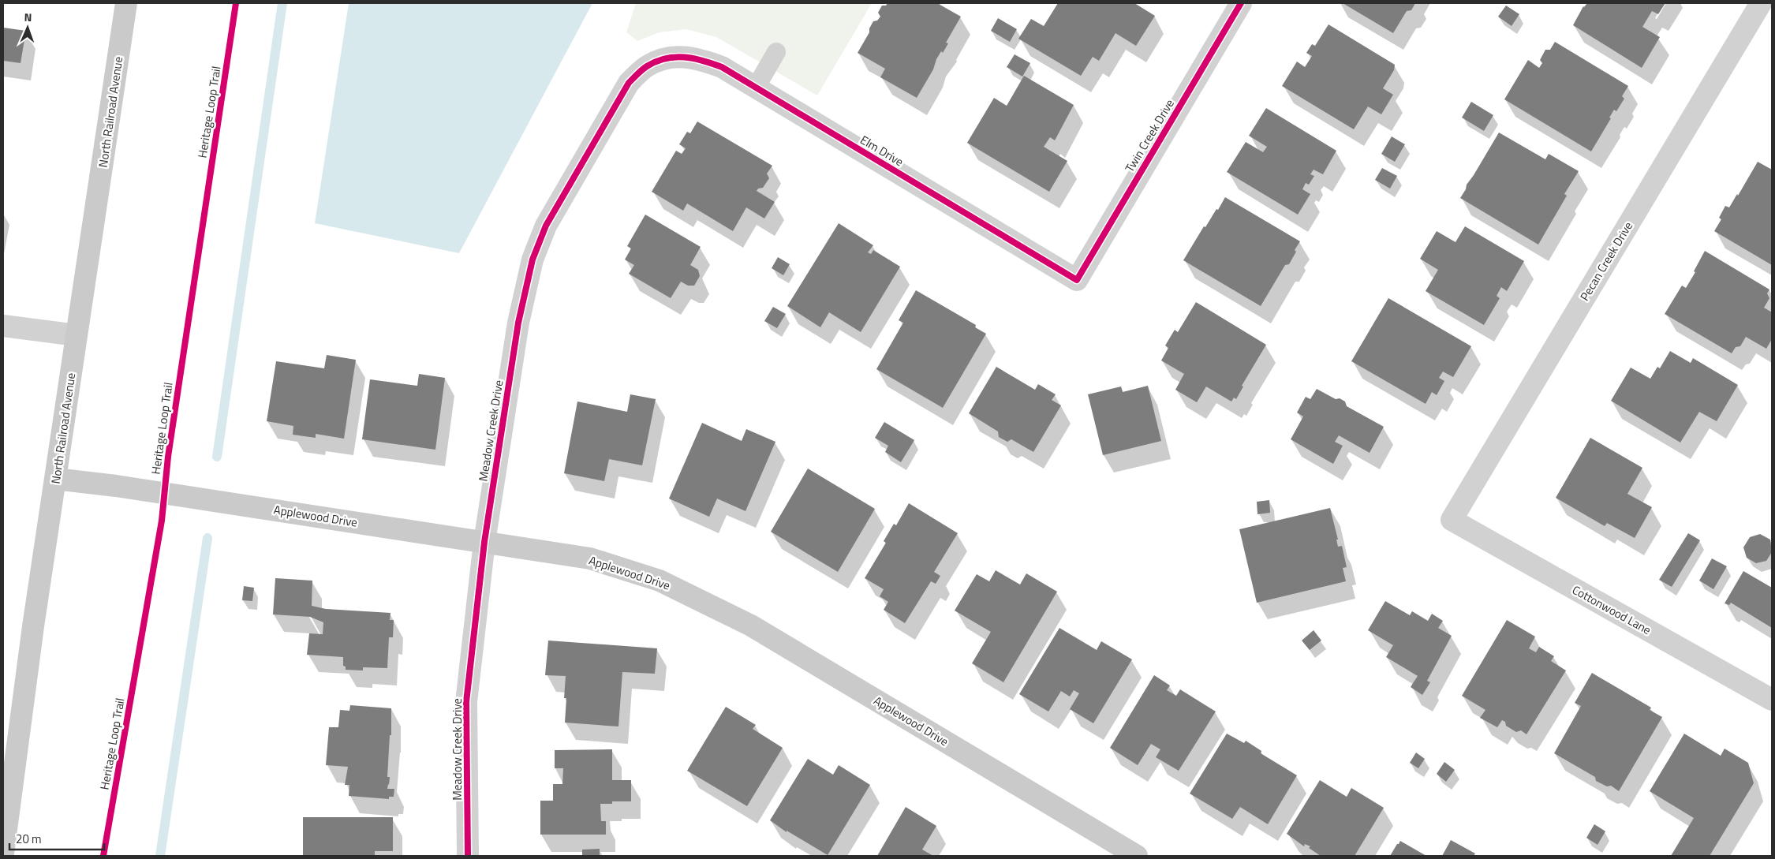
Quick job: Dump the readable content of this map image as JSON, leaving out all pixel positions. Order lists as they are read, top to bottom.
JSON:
{
  "streets": {
    "street": [
      "North Railroad Avenue",
      "Twin Creek Drive",
      "Elm Drive",
      "Pecan Creek Drive",
      "Meadow Creek Drive",
      "Applewood Drive",
      "Cottonwood Lane"
    ],
    "cycle path": ["Heritage Loop Trail"]
  },
  "crossings": [
    ["North Railroad Avenue", "Applewood Drive"],
    ["Twin Creek Drive", "Elm Drive"],
    ["Elm Drive", "Meadow Creek Drive"],
    ["Pecan Creek Drive", "Cottonwood Lane"],
    ["Meadow Creek Drive", "Applewood Drive"]
  ],
  "scale_bar": "20 m",
  "north": "top"
}
